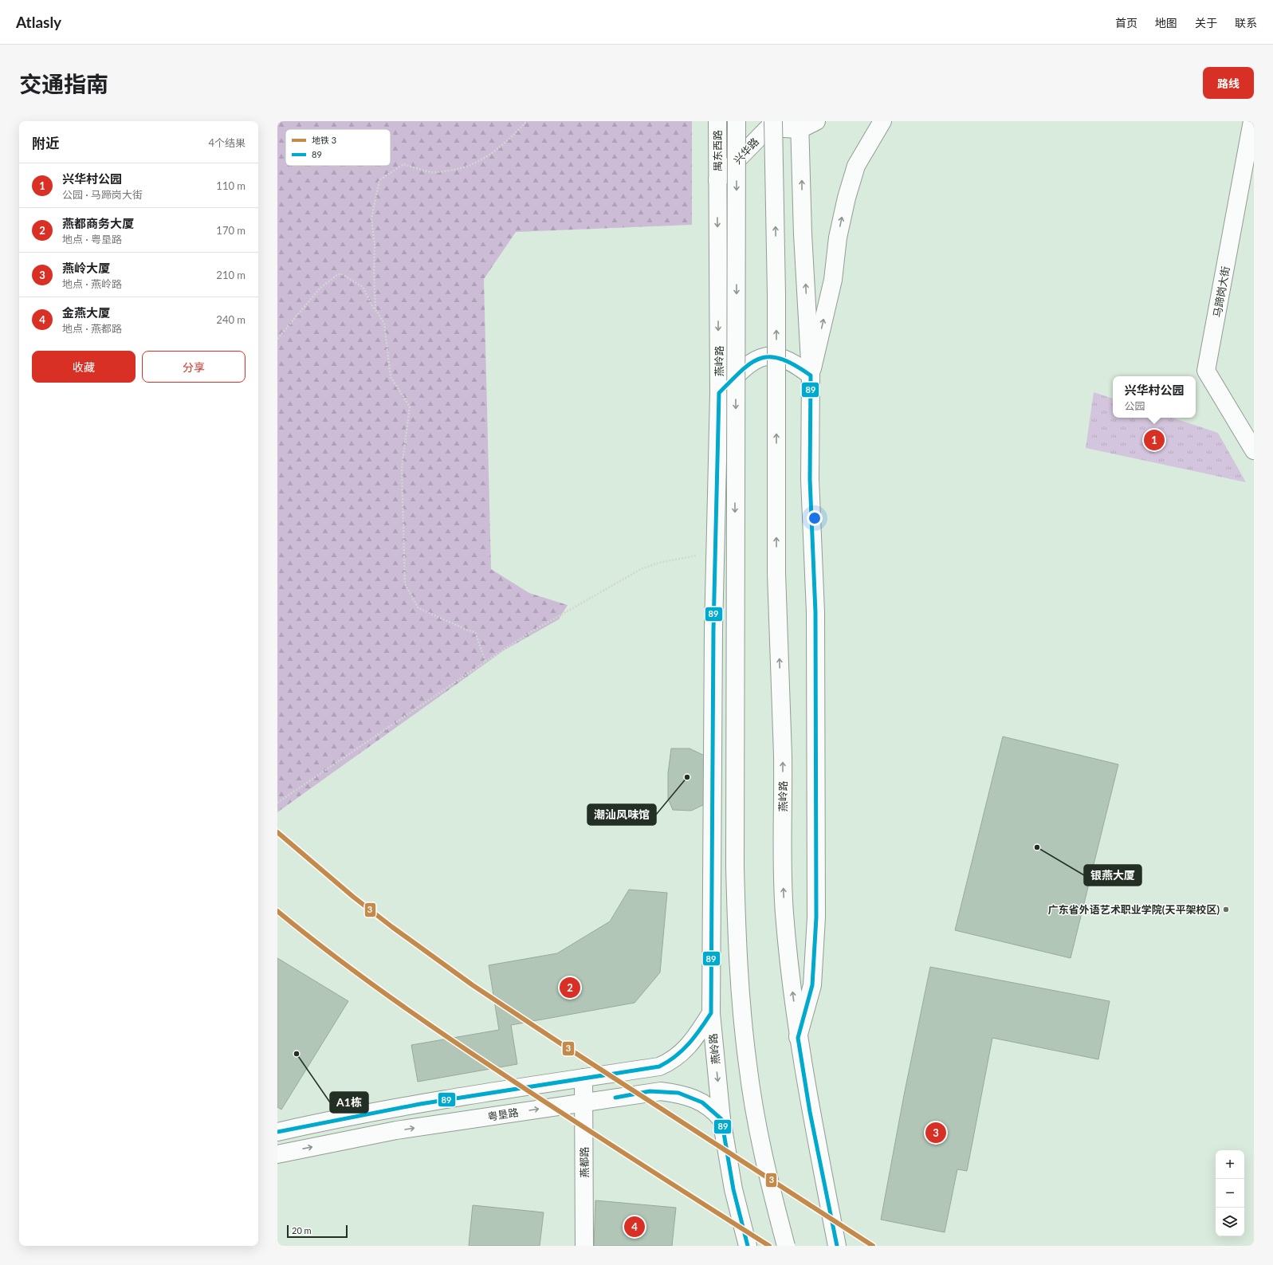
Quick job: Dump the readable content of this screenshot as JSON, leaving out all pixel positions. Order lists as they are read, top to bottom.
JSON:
{
  "streets": {
    "main road": [
      "禺东西路",
      "兴华路",
      "马蹄岗大街",
      "燕岭路",
      "粤垦路",
      "燕都路"
    ]
  },
  "crossings": [
    ["禺东西路", "兴华路"],
    ["禺东西路", "燕岭路"],
    ["兴华路", "燕岭路"],
    ["燕岭路", "粤垦路"],
    ["粤垦路", "燕都路"]
  ],
  "places": [
    "潮汕风味馆",
    "银燕大厦",
    "广东省外语艺术职业学院(天平架校区)",
    "A1栋"
  ],
  "lines": ["transit line 89", "metro line 3"],
  "legend": ["地铁 3", "89"],
  "scale_bar": "20 m",
  "page": {
    "header": "Atlasly",
    "nav": [
      "首页",
      "地图",
      "关于",
      "联系"
    ],
    "title": "交通指南",
    "buttons": [
      "路线",
      ["收藏", "分享"]
    ],
    "heading": ["附近", "4个结果"],
    "list": [
      {
        "mark": "1",
        "name": "兴华村公园",
        "note": "公园 · 马蹄岗大街",
        "value": "110 m"
      },
      {
        "mark": "2",
        "name": "燕都商务大厦",
        "note": "地点 · 粤垦路",
        "value": "170 m"
      },
      {
        "mark": "3",
        "name": "燕岭大厦",
        "note": "地点 · 燕岭路",
        "value": "210 m"
      },
      {
        "mark": "4",
        "name": "金燕大厦",
        "note": "地点 · 燕都路",
        "value": "240 m"
      }
    ],
    "popup": ["兴华村公园", "公园"],
    "pins": [
      "1",
      "2",
      "3",
      "4"
    ],
    "map_buttons": ["+", "−"],
    "scale": "20 m"
  }
}
